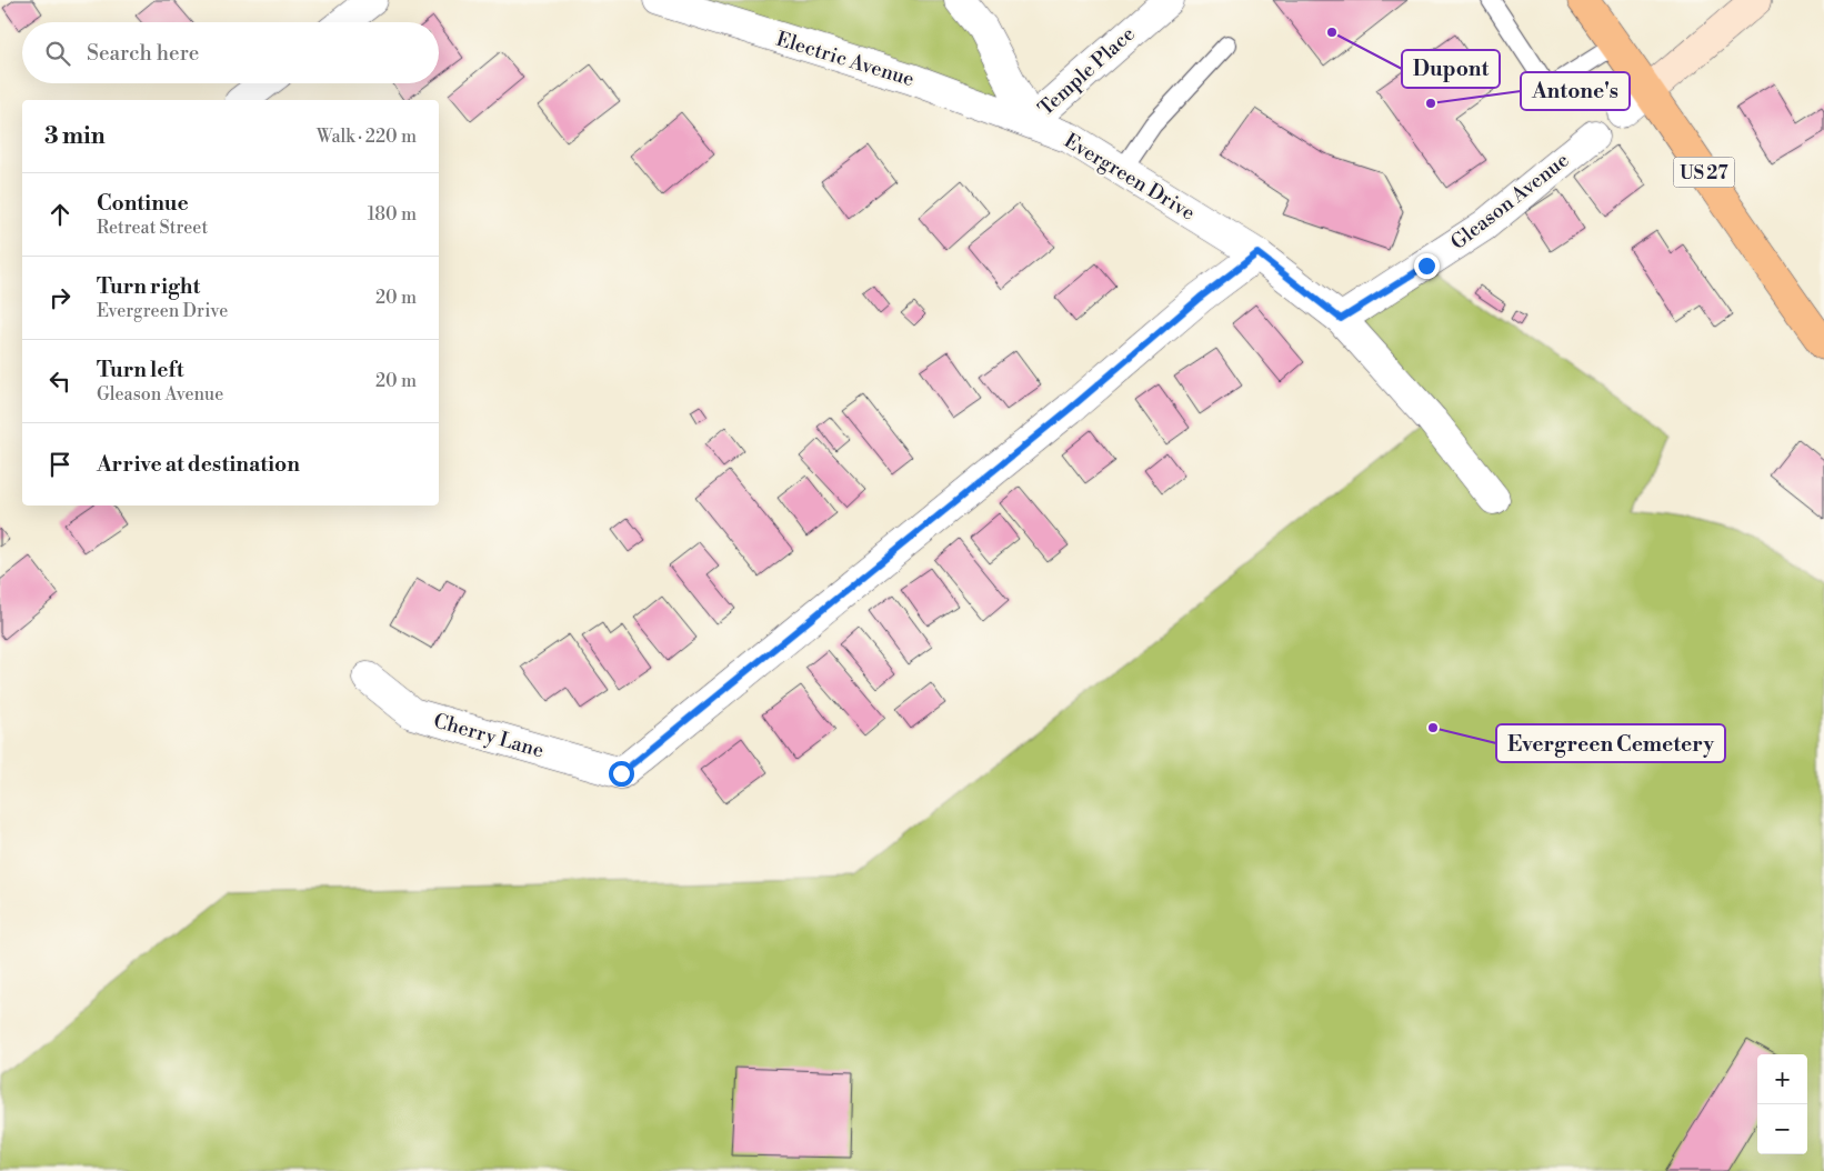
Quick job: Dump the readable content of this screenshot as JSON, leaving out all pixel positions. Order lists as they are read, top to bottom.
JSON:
{
  "streets": {
    "main road": ["US 27"],
    "street": [
      "Electric Avenue",
      "Temple Place",
      "Evergreen Drive",
      "Gleason Avenue",
      "Cherry Lane"
    ]
  },
  "crossings": [
    ["Electric Avenue", "Temple Place"],
    ["Electric Avenue", "Evergreen Drive"],
    ["Temple Place", "Evergreen Drive"],
    ["Evergreen Drive", "Gleason Avenue"],
    ["Evergreen Drive", "Cherry Lane"]
  ],
  "places": ["Dupont", "Antone's", "Evergreen Cemetery"],
  "page": {
    "search": "Search here",
    "heading": ["3 min", "Walk · 220 m"],
    "list": [
      ["Continue", "Retreat Street", "180 m"],
      ["Turn right", "Evergreen Drive", "20 m"],
      ["Turn left", "Gleason Avenue", "20 m"],
      "Arrive at destination"
    ],
    "map_buttons": ["+", "−"]
  }
}
